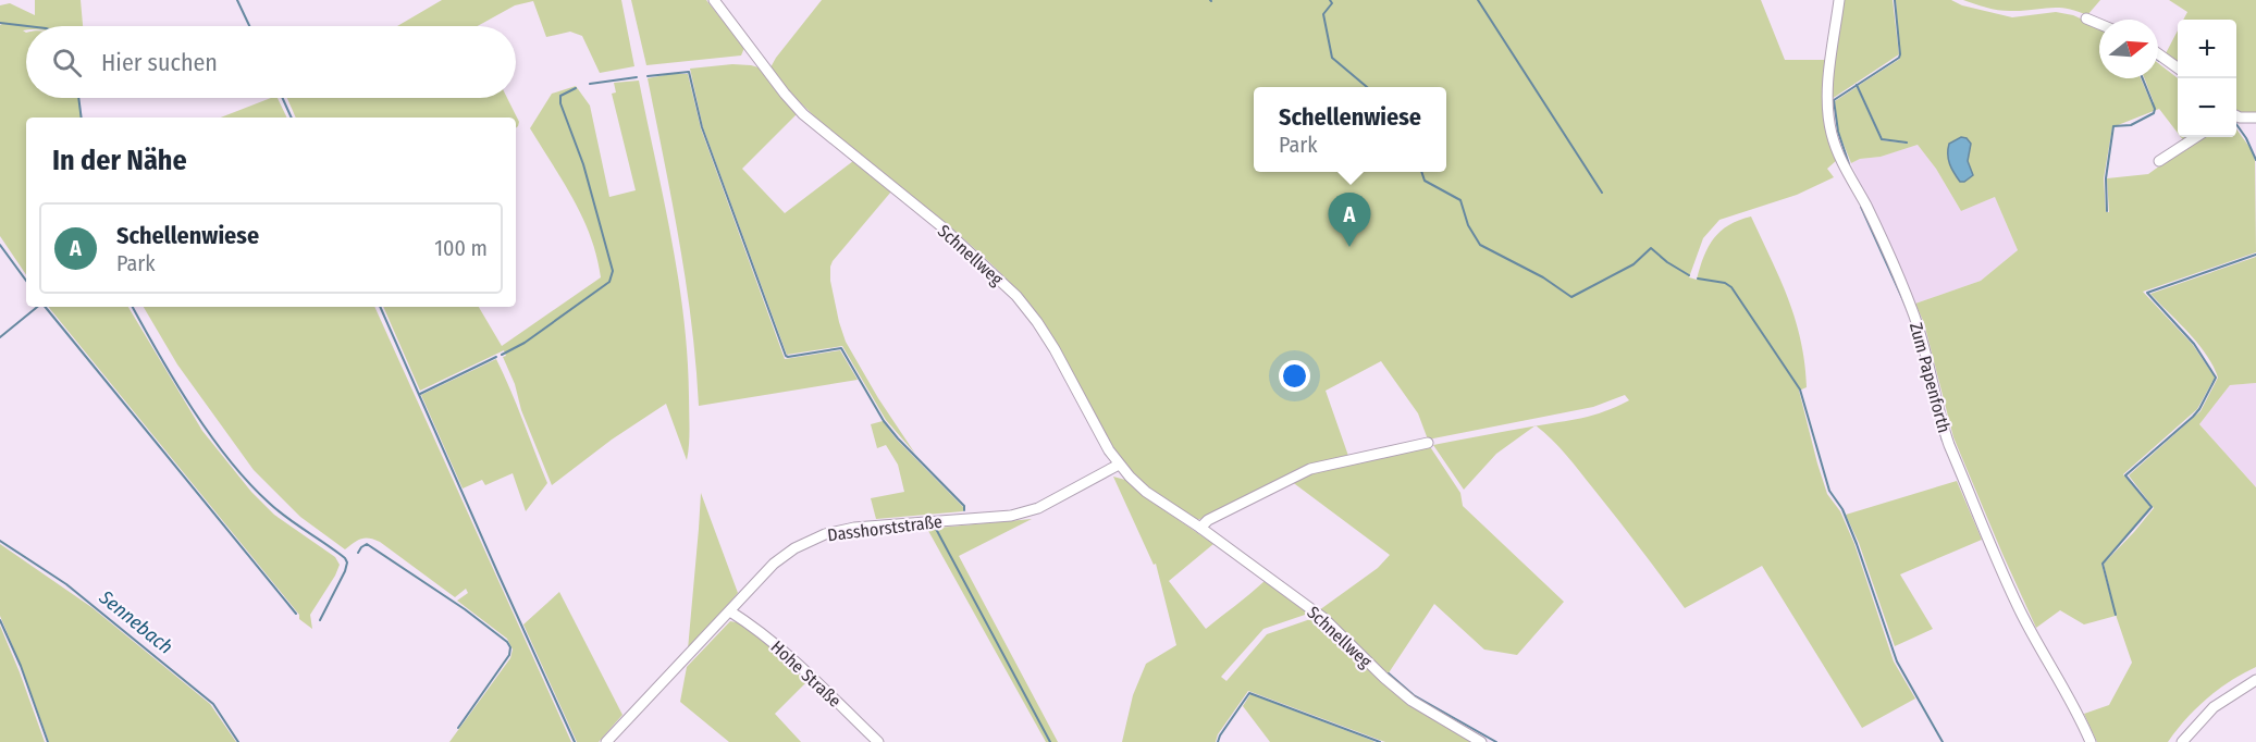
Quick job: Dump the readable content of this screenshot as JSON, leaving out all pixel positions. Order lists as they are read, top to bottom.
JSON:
{
  "streets": {
    "street": [
      "Schnellweg",
      "Zum Papenforth",
      "Dasshorststraße",
      "Hohe Straße"
    ]
  },
  "crossings": [
    ["Schnellweg", "Dasshorststraße"],
    ["Dasshorststraße", "Hohe Straße"]
  ],
  "water": ["Sennebach"],
  "north": "right",
  "page": {
    "map_buttons": ["+", "−"],
    "search": "Hier suchen",
    "popup": ["Schellenwiese", "Park"],
    "heading": "In der Nähe",
    "pins": "A",
    "list": [
      {
        "mark": "A",
        "name": "Schellenwiese",
        "note": "Park",
        "value": "100 m"
      }
    ]
  }
}
